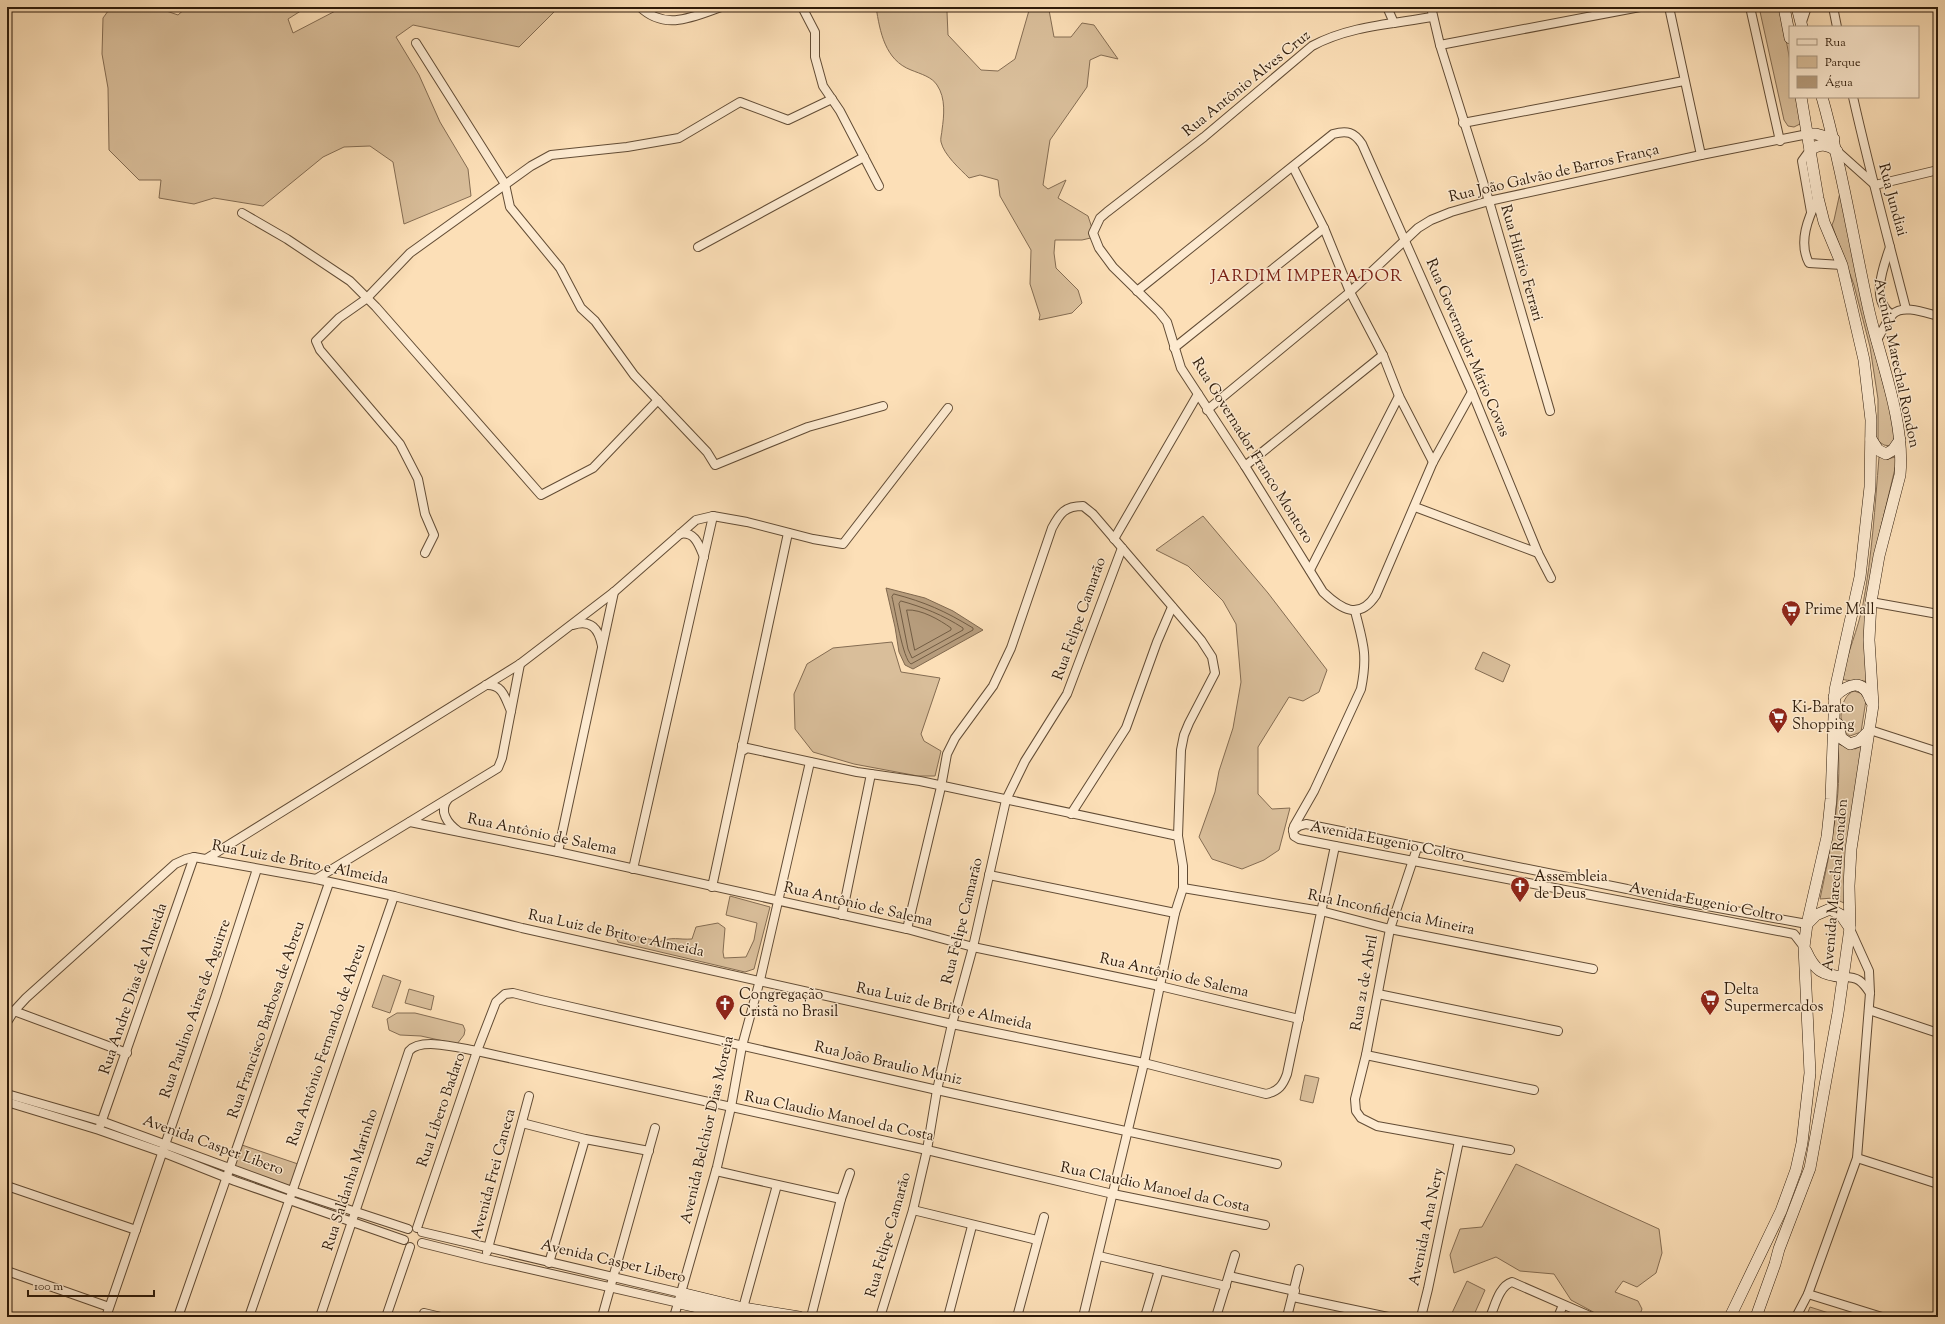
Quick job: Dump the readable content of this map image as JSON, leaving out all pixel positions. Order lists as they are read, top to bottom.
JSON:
{
  "streets": {
    "main road": ["Avenida Marechal Rondon", "Avenida Casper Libero"],
    "street": [
      "Rua Antônio Alves Cruz",
      "Rua João Galvão de Barros França",
      "Rua Jundiai",
      "Rua Hilario Ferrari",
      "Rua Governador Mário Covas",
      "Rua Governador Franco Montoro",
      "Rua Felipe Camarão",
      "Rua Antônio de Salema",
      "Avenida Eugenio Coltro",
      "Rua Luiz de Brito e Almeida",
      "Rua Inconfidencia Mineira",
      "Rua 21 de Abril",
      "Rua Andre Dias de Almeida",
      "Rua Paulino Aires de Aguirre",
      "Rua Francisco Barbosa de Abreu",
      "Rua Antônio Fernando de Abreu",
      "Rua João Braulio Muniz",
      "Rua Libero Badaro",
      "Rua Claudio Manoel da Costa",
      "Avenida Belchior Dias Moreia",
      "Avenida Frei Caneca",
      "Rua Saldanha Marinho",
      "Avenida Ana Nery"
    ]
  },
  "crossings": [
    ["Rua Antônio Alves Cruz", "Rua Hilario Ferrari"],
    ["Rua Antônio Alves Cruz", "Rua Governador Franco Montoro"],
    ["Rua João Galvão de Barros França", "Rua Hilario Ferrari"],
    ["Rua João Galvão de Barros França", "Rua Governador Mário Covas"],
    ["Rua João Galvão de Barros França", "Avenida Marechal Rondon"],
    ["Rua João Galvão de Barros França", "Rua Governador Franco Montoro"],
    ["Avenida Marechal Rondon", "Avenida Eugenio Coltro"],
    ["Rua Governador Franco Montoro", "Rua Felipe Camarão"],
    ["Rua Felipe Camarão", "Rua Antônio de Salema"],
    ["Rua Felipe Camarão", "Rua Luiz de Brito e Almeida"],
    ["Rua Felipe Camarão", "Rua João Braulio Muniz"],
    ["Rua Felipe Camarão", "Rua Claudio Manoel da Costa"],
    ["Rua Antônio de Salema", "Rua Luiz de Brito e Almeida"],
    ["Rua Antônio de Salema", "Avenida Belchior Dias Moreia"],
    ["Avenida Eugenio Coltro", "Rua 21 de Abril"],
    ["Rua Luiz de Brito e Almeida", "Rua Andre Dias de Almeida"],
    ["Rua Luiz de Brito e Almeida", "Rua Paulino Aires de Aguirre"],
    ["Rua Luiz de Brito e Almeida", "Rua Francisco Barbosa de Abreu"],
    ["Rua Luiz de Brito e Almeida", "Rua Antônio Fernando de Abreu"],
    ["Rua Luiz de Brito e Almeida", "Avenida Belchior Dias Moreia"],
    ["Rua Inconfidencia Mineira", "Rua 21 de Abril"],
    ["Rua 21 de Abril", "Avenida Ana Nery"],
    ["Rua Andre Dias de Almeida", "Avenida Casper Libero"],
    ["Rua Paulino Aires de Aguirre", "Avenida Casper Libero"],
    ["Rua Francisco Barbosa de Abreu", "Avenida Casper Libero"],
    ["Rua Antônio Fernando de Abreu", "Avenida Casper Libero"],
    ["Rua João Braulio Muniz", "Rua Libero Badaro"],
    ["Rua João Braulio Muniz", "Avenida Belchior Dias Moreia"],
    ["Rua Libero Badaro", "Rua Claudio Manoel da Costa"],
    ["Rua Libero Badaro", "Avenida Casper Libero"],
    ["Rua Claudio Manoel da Costa", "Avenida Belchior Dias Moreia"],
    ["Rua Claudio Manoel da Costa", "Rua Saldanha Marinho"],
    ["Avenida Belchior Dias Moreia", "Avenida Casper Libero"],
    ["Avenida Casper Libero", "Avenida Frei Caneca"],
    ["Avenida Casper Libero", "Rua Saldanha Marinho"]
  ],
  "districts": ["JARDIM IMPERADOR"],
  "places": {
    "supermarket": ["Prime Mall", "Ki-Barato Shopping", "Delta Supermercados"],
    "church": ["Assembleia de Deus", "Congregação Cristã no Brasil"]
  },
  "legend": ["Rua", "Parque", "Água"],
  "scale_bar": "100 m"
}
